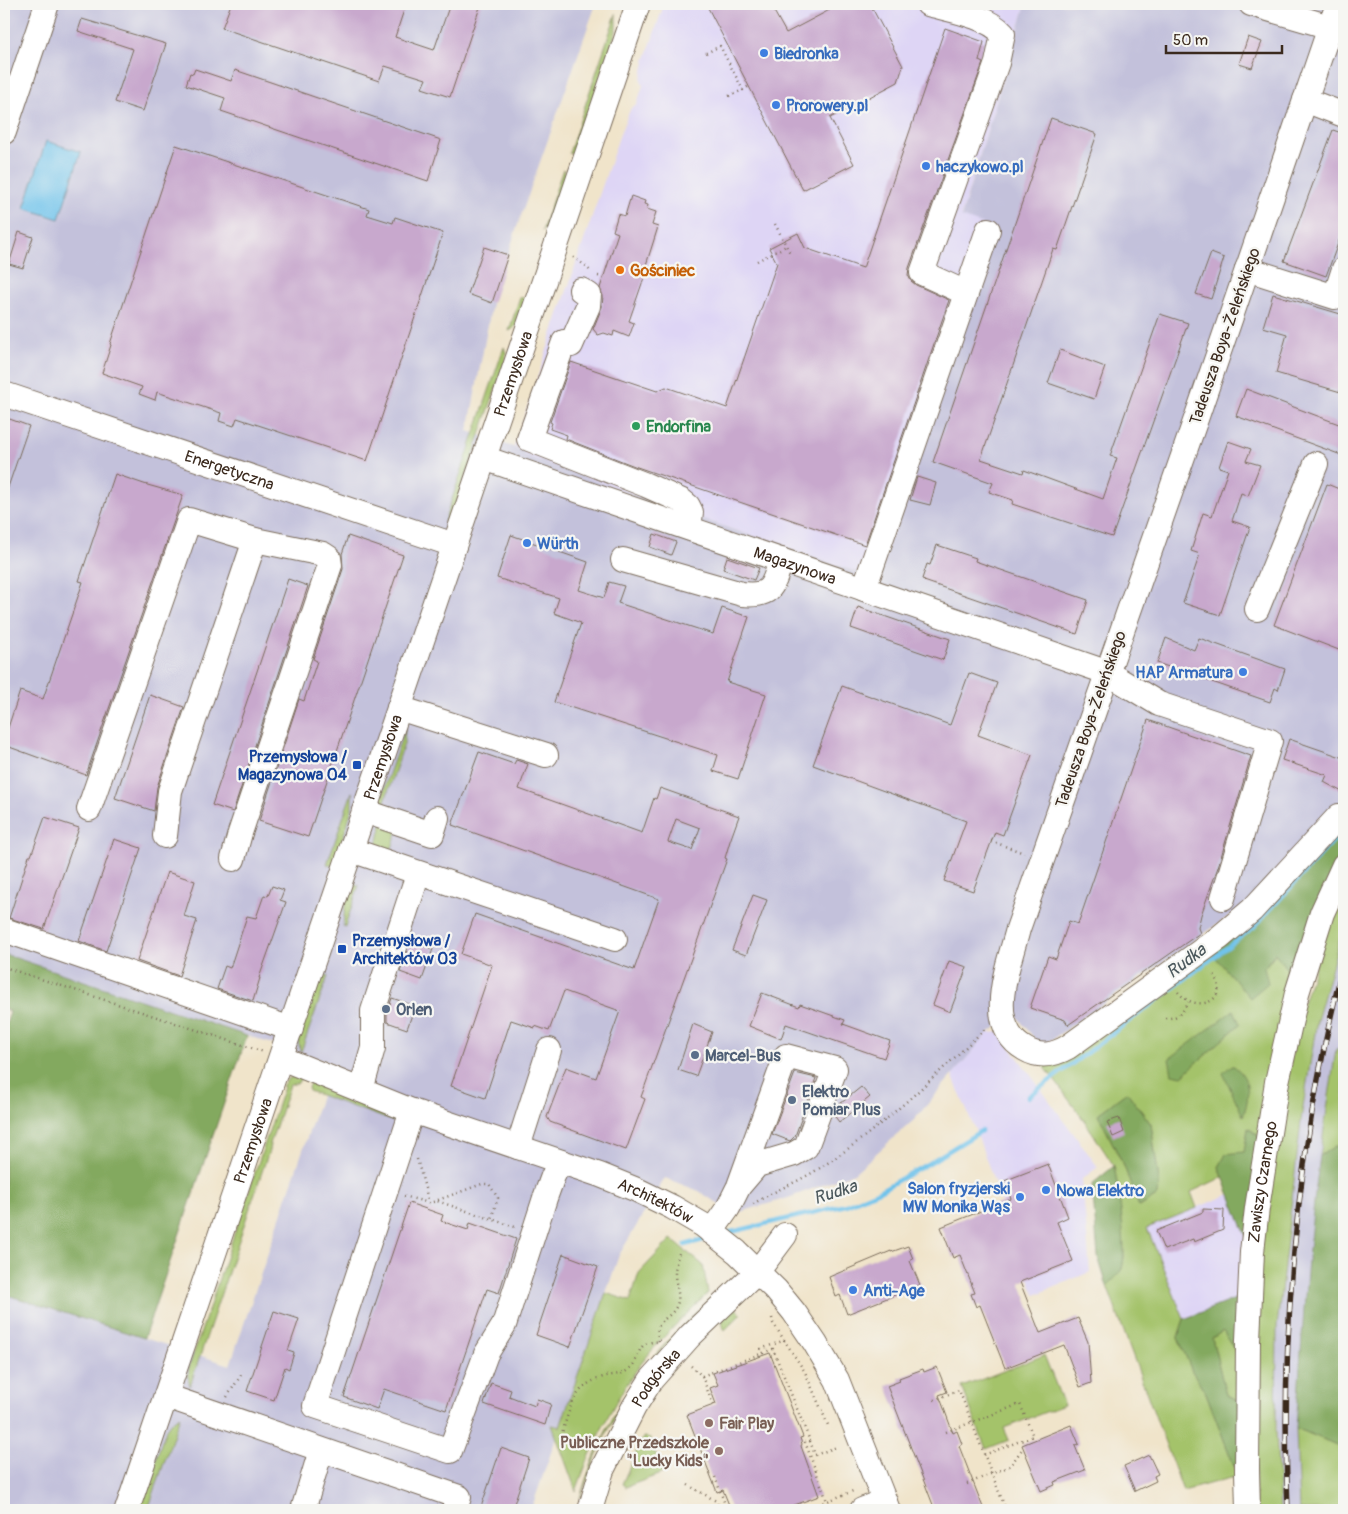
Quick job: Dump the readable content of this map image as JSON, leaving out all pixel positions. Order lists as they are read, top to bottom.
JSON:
{
  "streets": {
    "street": [
      "Tadeusza Boya-Żeleńskiego",
      "Przemysłowa",
      "Energetyczna",
      "Magazynowa",
      "Zawiszy Czarnego",
      "Architektów",
      "Podgórska"
    ]
  },
  "crossings": [
    ["Tadeusza Boya-Żeleńskiego", "Magazynowa"],
    ["Przemysłowa", "Energetyczna"],
    ["Przemysłowa", "Magazynowa"],
    ["Przemysłowa", "Architektów"],
    ["Architektów", "Podgórska"]
  ],
  "water": ["Rudka"],
  "places": {
    "other": [
      "Biedronka",
      "Prorowery.pl",
      "haczykowo.pl",
      "Gościniec",
      "Endorfina",
      "Würth",
      "HAP Armatura",
      "Orlen",
      "Marcel-Bus",
      "Elektro Pomiar Plus",
      "Nowa Elektro",
      "Salon fryzjerski MW Monika Wąs",
      "Anti-Age",
      "Fair Play",
      "Publiczne Przedszkole \"Lucky Kids\""
    ],
    "transit": ["Przemysłowa / Magazynowa 04", "Przemysłowa / Architektów 03"]
  },
  "scale_bar": "50 m"
}
